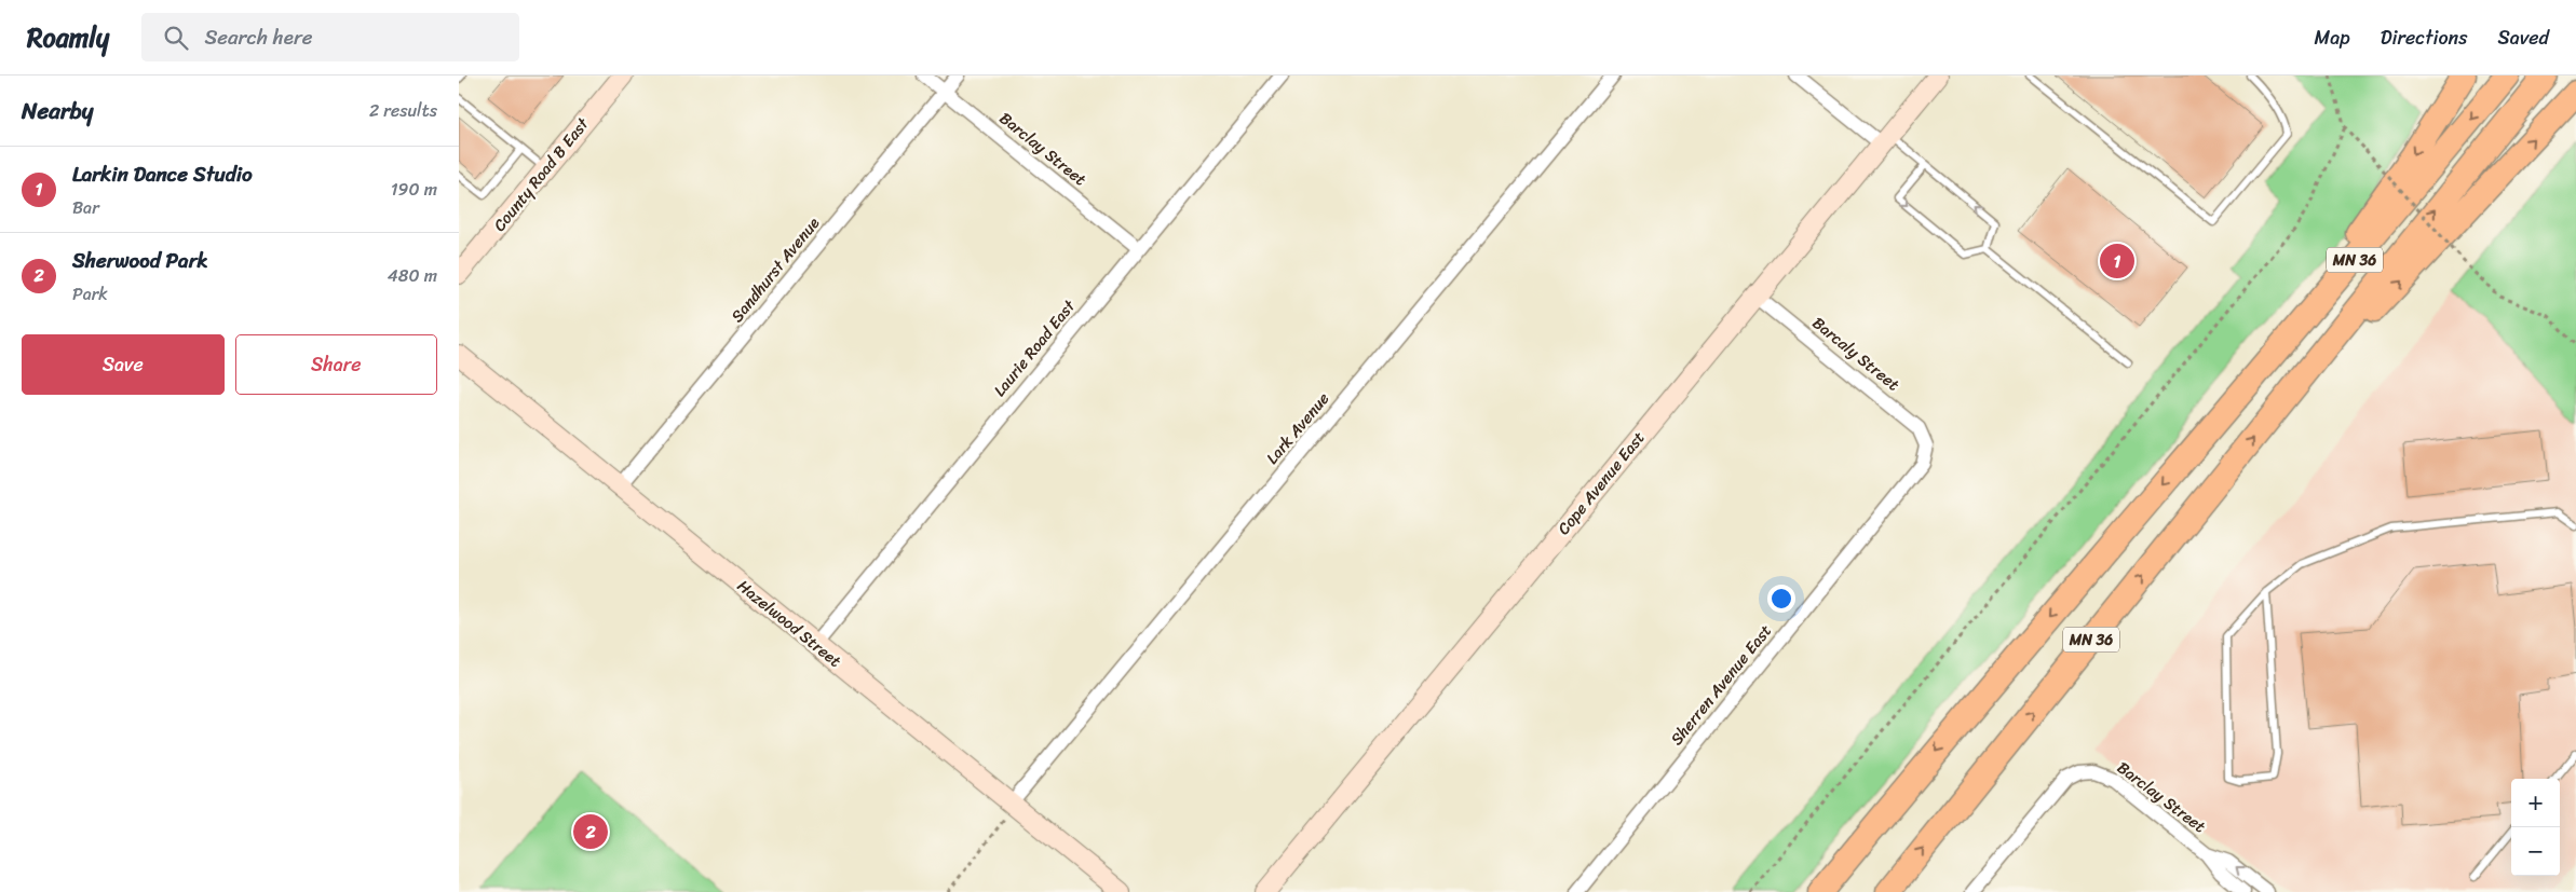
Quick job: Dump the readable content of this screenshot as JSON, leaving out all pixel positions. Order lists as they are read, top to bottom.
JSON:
{
  "streets": {
    "highway": ["MN 36"],
    "street": [
      "Barclay Street",
      "County Road B East",
      "Sandhurst Avenue",
      "Laurie Road East",
      "Barcaly Street",
      "Lark Avenue",
      "Cope Avenue East",
      "Hazelwood Street",
      "Sherren Avenue East"
    ]
  },
  "crossings": [
    ["Barclay Street", "Sandhurst Avenue"],
    ["Barclay Street", "Laurie Road East"],
    ["Sandhurst Avenue", "Hazelwood Street"],
    ["Laurie Road East", "Hazelwood Street"],
    ["Barcaly Street", "Cope Avenue East"],
    ["Barcaly Street", "Sherren Avenue East"],
    ["Lark Avenue", "Hazelwood Street"]
  ],
  "page": {
    "header": "Roamly",
    "search": "Search here",
    "nav": ["Map", "Directions", "Saved"],
    "heading": ["Nearby", "2 results"],
    "list": [
      {
        "mark": "1",
        "name": "Larkin Dance Studio",
        "note": "Bar",
        "value": "190 m"
      },
      {
        "mark": "2",
        "name": "Sherwood Park",
        "note": "Park",
        "value": "480 m"
      }
    ],
    "pins": ["1", "2"],
    "buttons": ["Save", "Share"],
    "map_buttons": ["+", "−"]
  }
}
